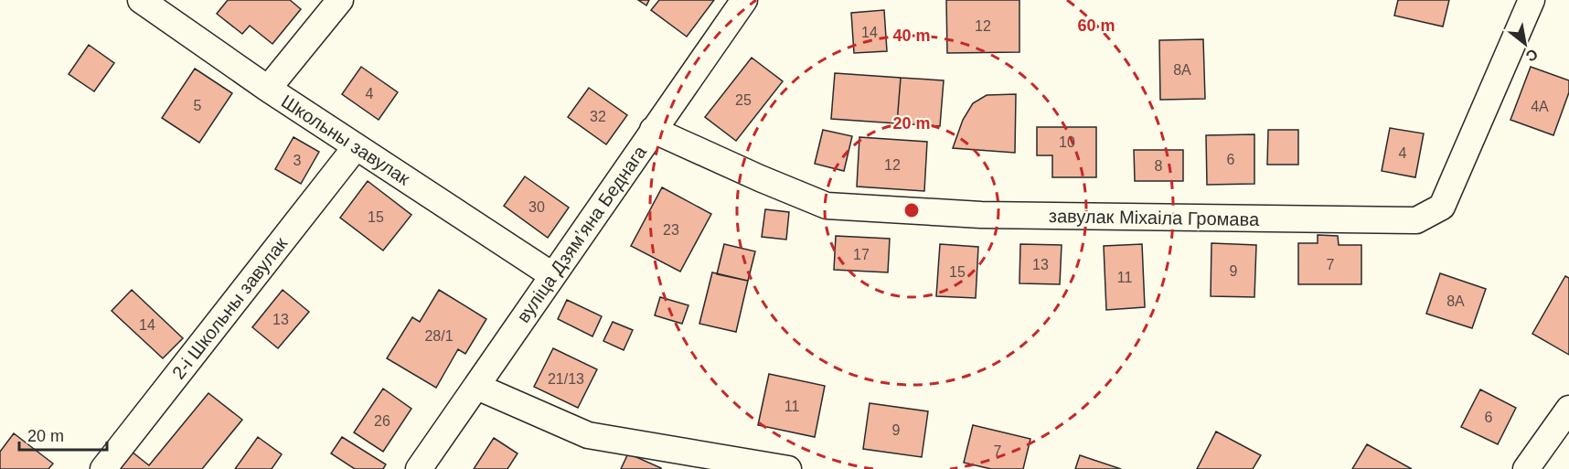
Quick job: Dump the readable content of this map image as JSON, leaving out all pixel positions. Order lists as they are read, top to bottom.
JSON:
{
  "streets": {
    "street": [
      "Школьны завулак",
      "завулак Міхаіла Громава",
      "вуліца Дзямʼяна Беднага",
      "2-і Школьны завулак"
    ]
  },
  "crossings": [
    ["Школьны завулак", "вуліца Дзямʼяна Беднага"],
    ["Школьны завулак", "2-і Школьны завулак"],
    ["завулак Міхаіла Громава", "вуліца Дзямʼяна Беднага"]
  ],
  "house_numbers": [
    "12",
    "14",
    "8А",
    "4",
    "25",
    "5",
    "4А",
    "32",
    "10",
    "4",
    "6",
    "3",
    "12",
    "8",
    "30",
    "15",
    "23",
    "17",
    "13",
    "7",
    "9",
    "15",
    "11",
    "8А",
    "13",
    "14",
    "28/1",
    "21/13",
    "11",
    "6",
    "26",
    "9",
    "7"
  ],
  "scale_bar": "20 m",
  "north": "bottom right",
  "rings": ["60 m", "40 m", "20 m"]
}
